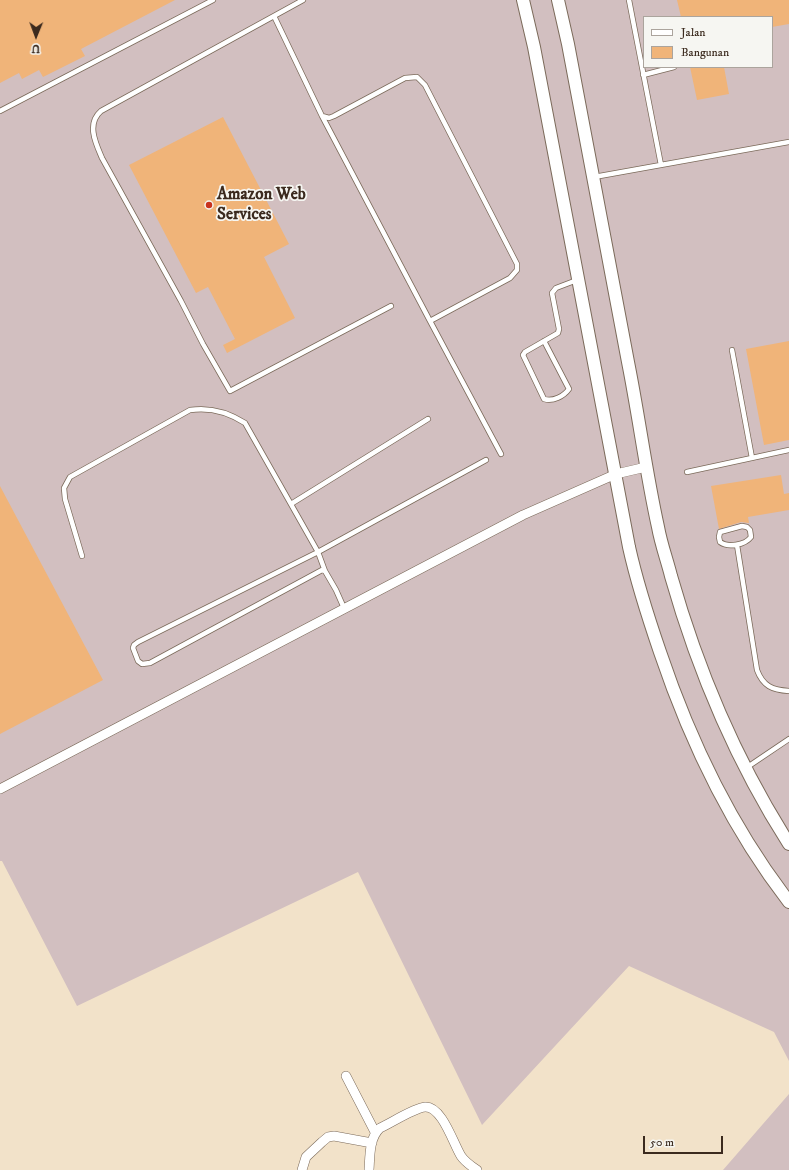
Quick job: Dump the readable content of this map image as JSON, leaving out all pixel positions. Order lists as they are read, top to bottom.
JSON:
{
  "places": ["Amazon Web Services"],
  "legend": ["Jalan", "Bangunan"],
  "scale_bar": "50 m",
  "north": "bottom"
}
